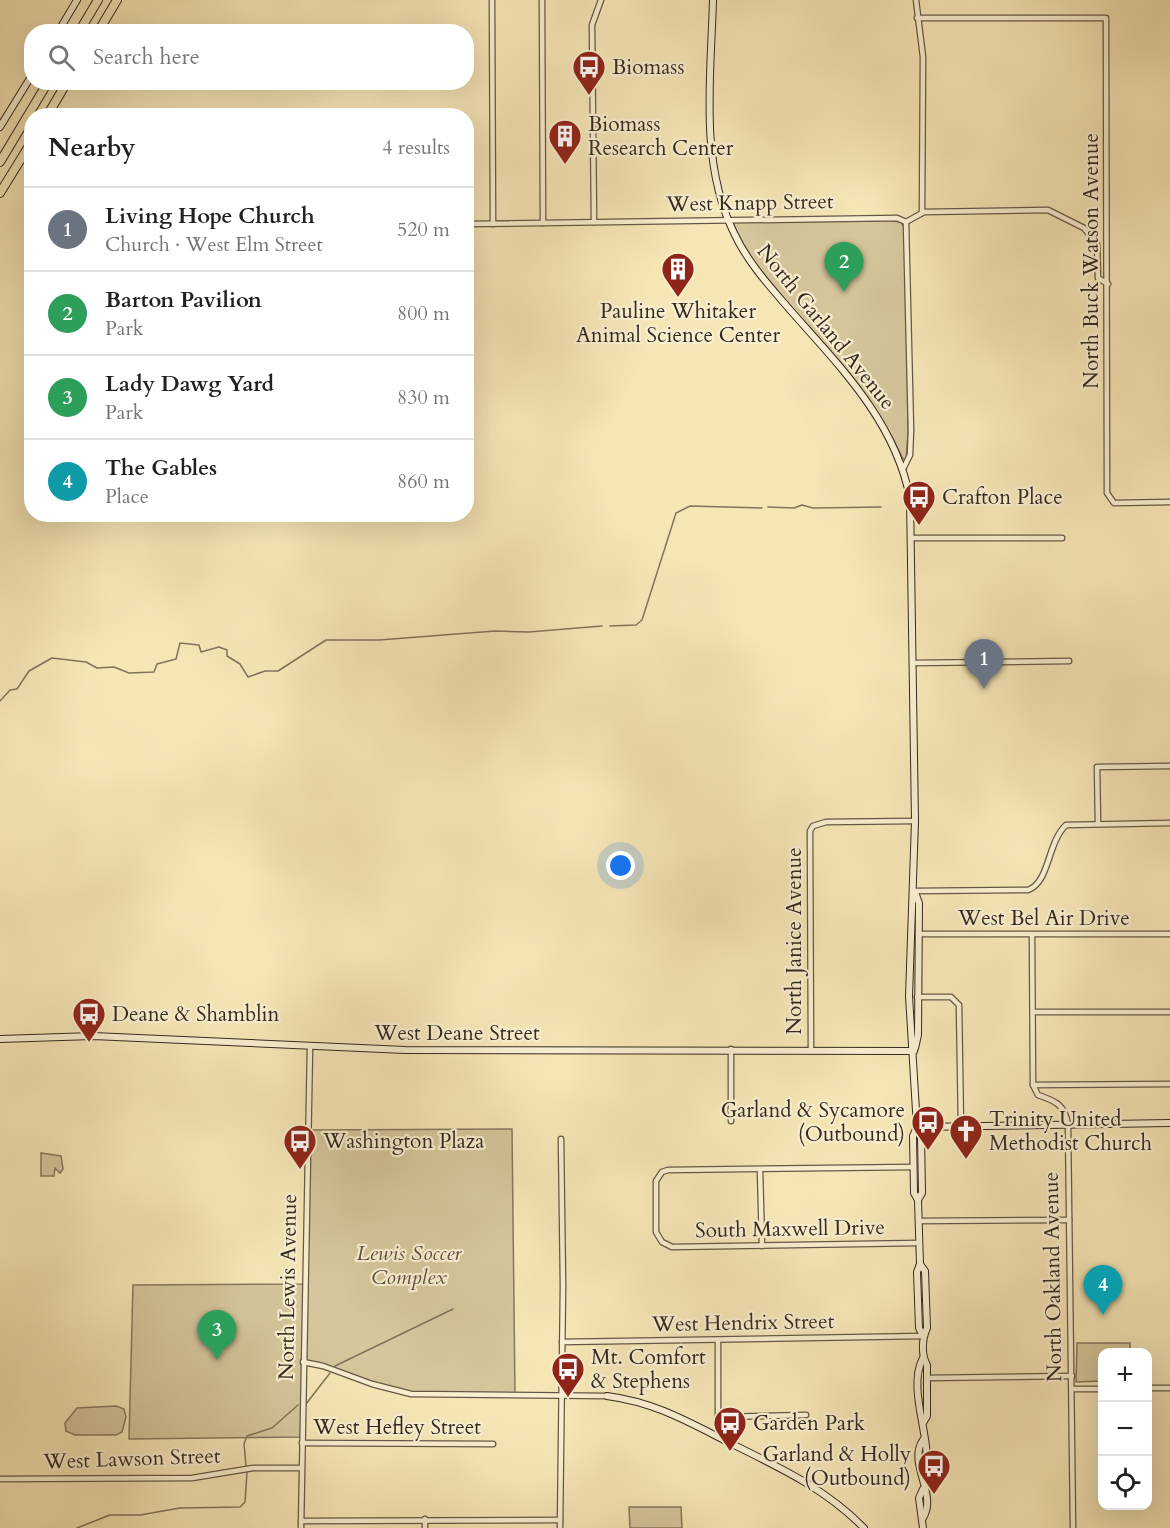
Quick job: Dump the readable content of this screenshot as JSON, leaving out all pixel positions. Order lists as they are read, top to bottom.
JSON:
{
  "streets": {
    "main road": ["North Garland Avenue", "West Deane Street"],
    "street": [
      "West Knapp Street",
      "North Buck Watson Avenue",
      "West Bel Air Drive",
      "North Janice Avenue",
      "South Maxwell Drive",
      "North Oakland Avenue",
      "North Lewis Avenue",
      "West Hendrix Street",
      "West Hefley Street",
      "West Lawson Street"
    ]
  },
  "crossings": [
    ["West Knapp Street", "North Garland Avenue"],
    ["North Garland Avenue", "West Bel Air Drive"],
    ["North Garland Avenue", "North Janice Avenue"],
    ["North Garland Avenue", "West Deane Street"],
    ["North Garland Avenue", "South Maxwell Drive"],
    ["North Garland Avenue", "West Hendrix Street"],
    ["North Janice Avenue", "West Deane Street"],
    ["West Deane Street", "North Lewis Avenue"],
    ["North Lewis Avenue", "West Hefley Street"],
    ["North Lewis Avenue", "West Lawson Street"]
  ],
  "parks": ["Lewis Soccer Complex"],
  "places": {
    "bus stop": [
      "Biomass",
      "Crafton Place",
      "Deane & Shamblin",
      "Garland & Sycamore (Outbound)",
      "Washington Plaza",
      "Mt. Comfort & Stephens",
      "Garden Park",
      "Garland & Holly (Outbound)"
    ],
    "building": ["Biomass Research Center", "Pauline Whitaker Animal Science Center"],
    "church": ["Trinity United Methodist Church"]
  },
  "page": {
    "search": "Search here",
    "heading": ["Nearby", "4 results"],
    "list": [
      {
        "mark": "1",
        "name": "Living Hope Church",
        "note": "Church · West Elm Street",
        "value": "520 m"
      },
      {
        "mark": "2",
        "name": "Barton Pavilion",
        "note": "Park",
        "value": "800 m"
      },
      {
        "mark": "3",
        "name": "Lady Dawg Yard",
        "note": "Park",
        "value": "830 m"
      },
      {
        "mark": "4",
        "name": "The Gables",
        "note": "Place",
        "value": "860 m"
      }
    ],
    "pins": [
      "2",
      "1",
      "4",
      "3"
    ],
    "map_buttons": ["+", "−"]
  }
}
